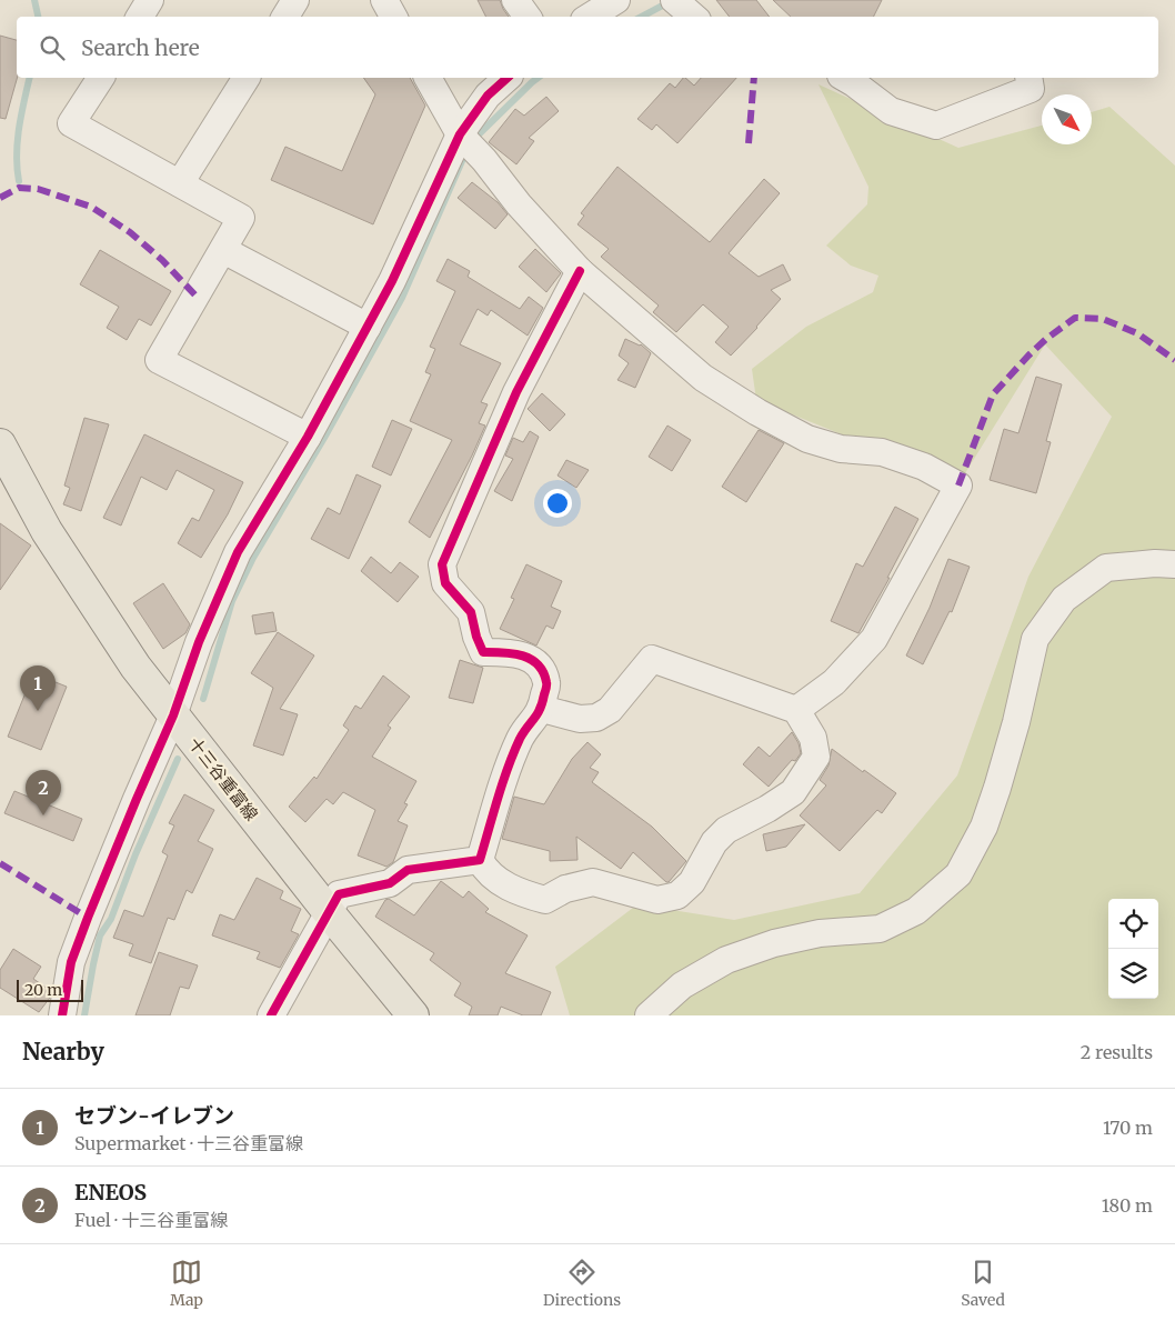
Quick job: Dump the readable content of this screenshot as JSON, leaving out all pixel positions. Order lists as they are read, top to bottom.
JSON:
{
  "streets": {
    "main road": ["十三谷重富線"]
  },
  "scale_bar": "20 m",
  "north": "bottom right",
  "page": {
    "search": "Search here",
    "pins": ["1", "2"],
    "scale": "20 m",
    "heading": ["Nearby", "2 results"],
    "list": [
      {
        "mark": "1",
        "name": "セブン-イレブン",
        "note": "Supermarket · 十三谷重富線",
        "value": "170 m"
      },
      {
        "mark": "2",
        "name": "ENEOS",
        "note": "Fuel · 十三谷重富線",
        "value": "180 m"
      }
    ],
    "nav": ["Map", "Directions", "Saved"]
  }
}
